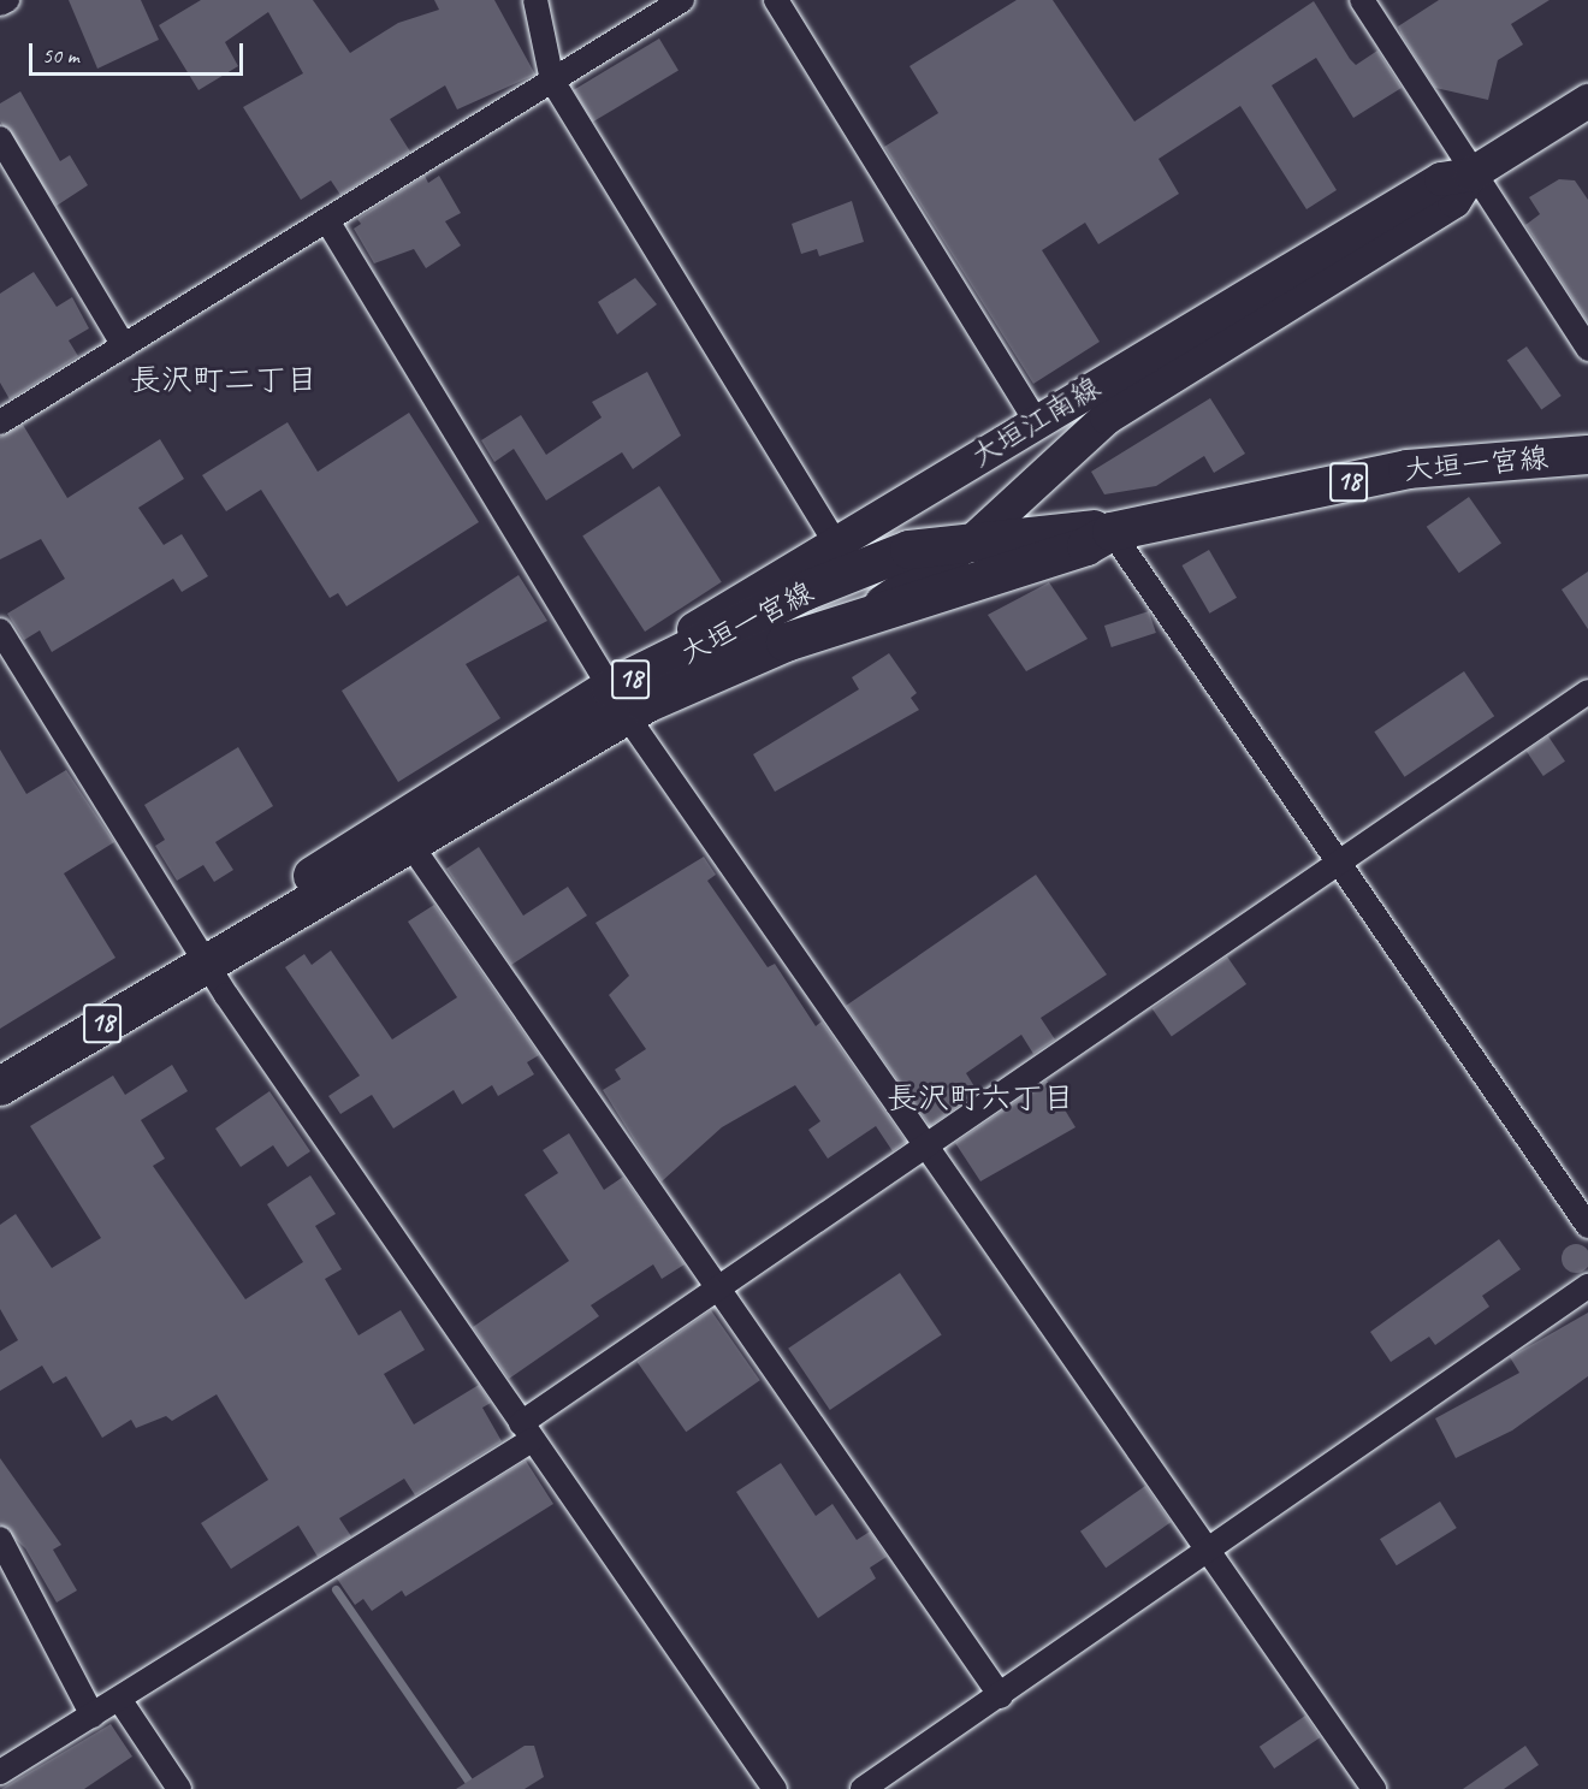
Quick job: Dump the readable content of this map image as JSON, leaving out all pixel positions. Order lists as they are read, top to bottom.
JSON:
{
  "streets": {
    "main road": ["大垣江南線", "大垣一宮線", "18"]
  },
  "crossings": [
    ["大垣江南線", "大垣一宮線"]
  ],
  "districts": ["長沢町二丁目", "長沢町六丁目"],
  "scale_bar": "50 m"
}
